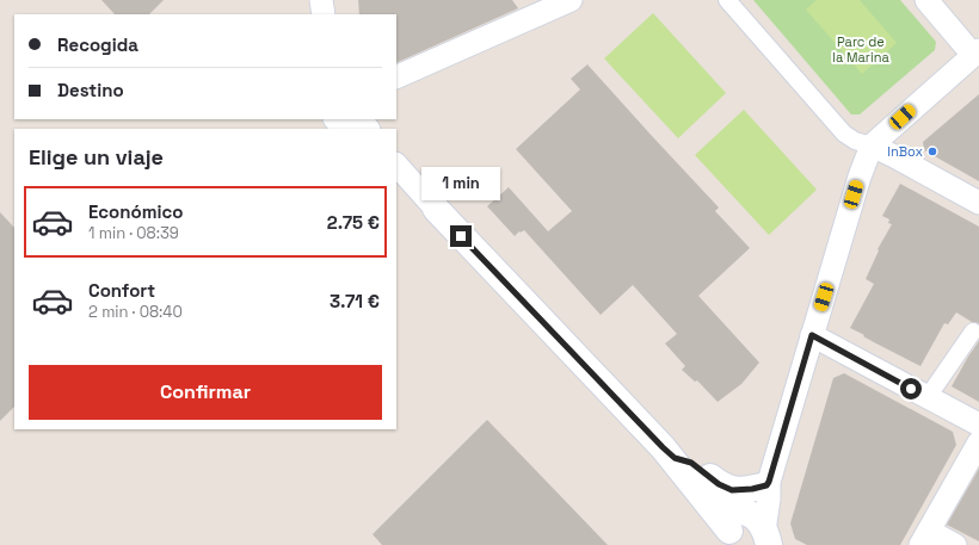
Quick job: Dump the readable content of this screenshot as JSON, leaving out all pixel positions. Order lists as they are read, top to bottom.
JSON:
{
  "parks": ["Parc de la Marina"],
  "places": ["InBox"],
  "page": {
    "banner": ["Recogida", "Destino"],
    "heading": "Elige un viaje",
    "bubble": "1 min",
    "list": [
      {
        "name": "Económico",
        "note": "1 min · 08:39",
        "value": "2.75 €"
      },
      {
        "name": "Confort",
        "note": "2 min · 08:40",
        "value": "3.71 €"
      }
    ],
    "buttons": "Confirmar"
  }
}
